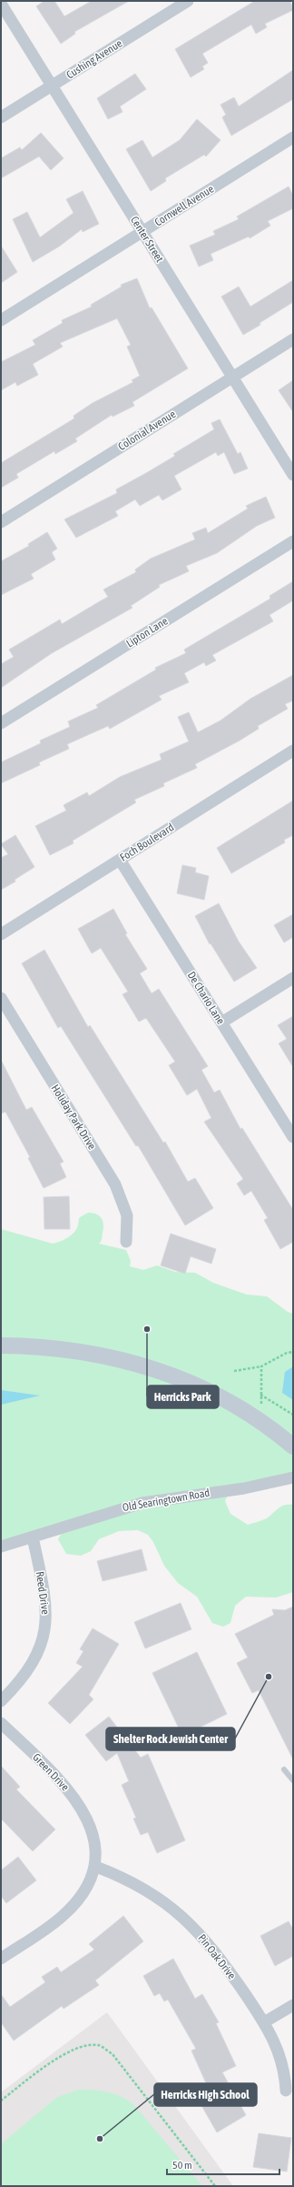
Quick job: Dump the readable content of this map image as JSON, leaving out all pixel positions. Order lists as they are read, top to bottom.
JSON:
{
  "streets": {
    "street": [
      "Cushing Avenue",
      "Cornwell Avenue",
      "Center Street",
      "Colonial Avenue",
      "Lipton Lane",
      "Foch Boulevard",
      "De Chario Lane",
      "Holiday Park Drive",
      "Old Searingtown Road",
      "Reed Drive",
      "Green Drive",
      "Pin Oak Drive"
    ]
  },
  "crossings": [
    ["Cushing Avenue", "Center Street"],
    ["Cornwell Avenue", "Center Street"],
    ["Center Street", "Colonial Avenue"],
    ["Foch Boulevard", "De Chario Lane"],
    ["Old Searingtown Road", "Reed Drive"],
    ["Green Drive", "Pin Oak Drive"]
  ],
  "places": ["Herricks Park", "Shelter Rock Jewish Center", "Herricks High School"],
  "scale_bar": "50 m"
}
